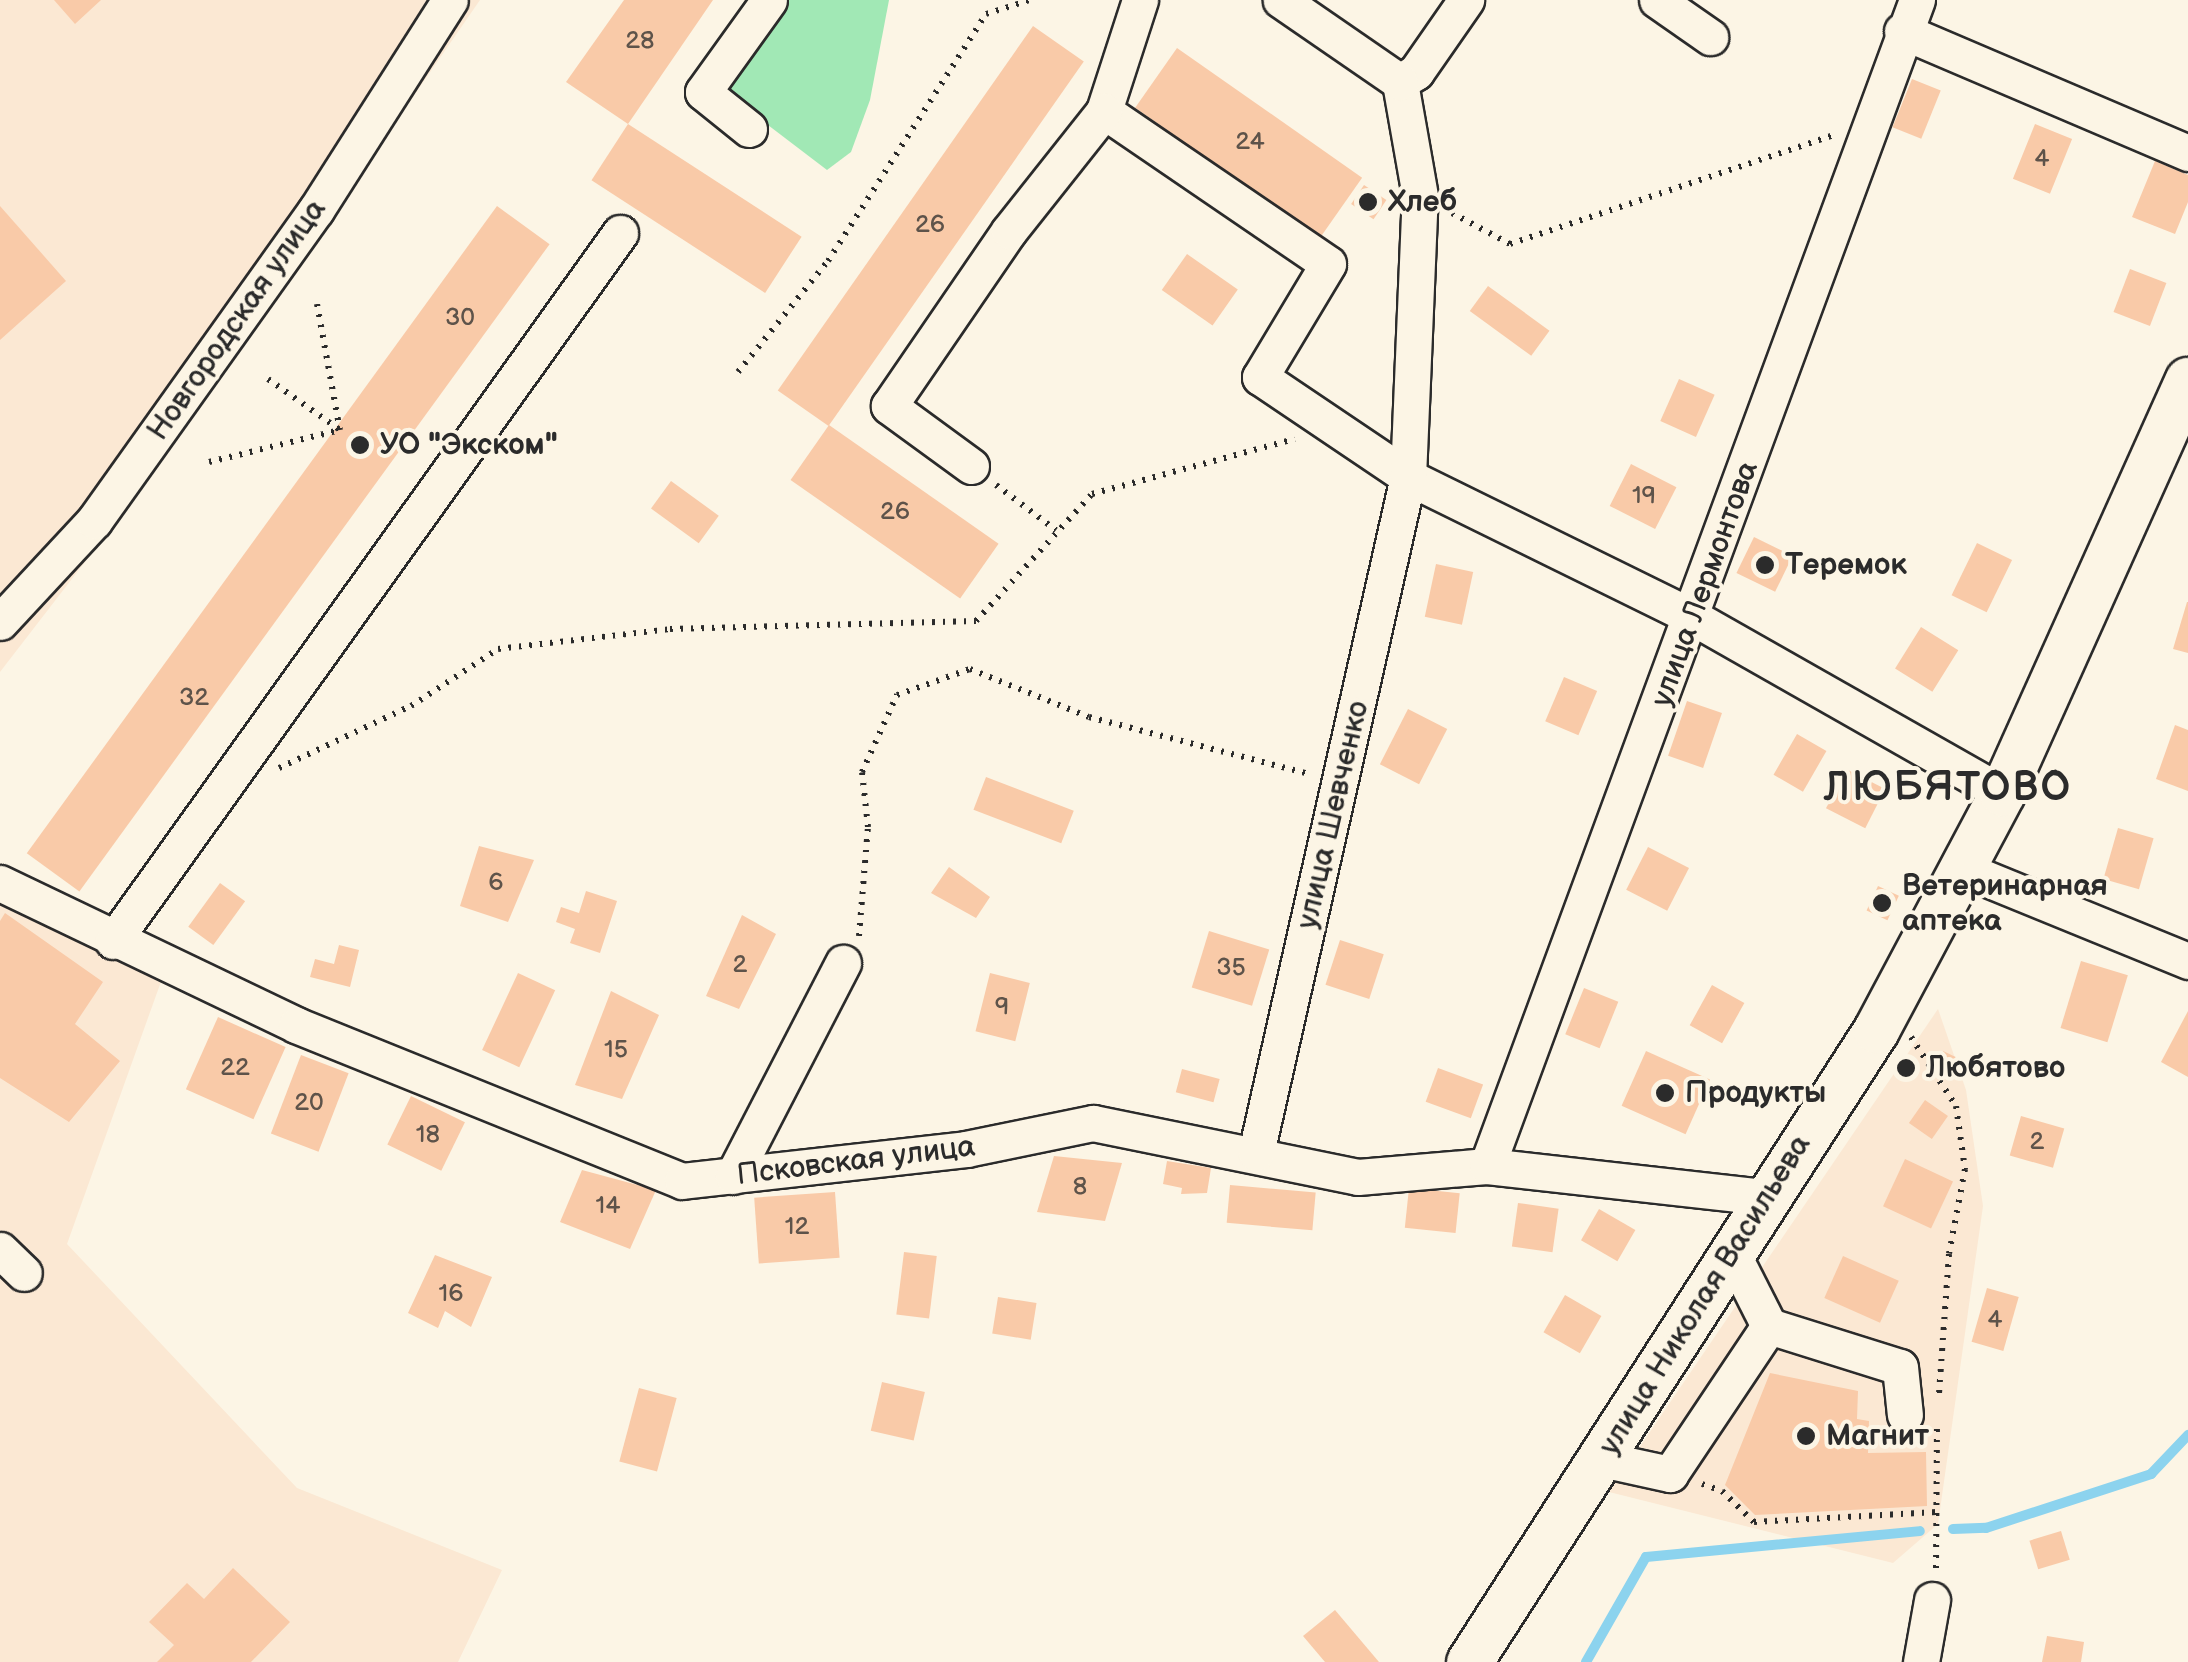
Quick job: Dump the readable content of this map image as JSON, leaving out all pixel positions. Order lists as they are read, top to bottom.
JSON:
{
  "streets": {
    "main road": ["улица Николая Васильева"],
    "street": [
      "Новгородская улица",
      "улица Лермонтова",
      "улица Шевченко",
      "Псковская улица"
    ]
  },
  "crossings": [
    ["улица Лермонтова", "Псковская улица"],
    ["улица Шевченко", "Псковская улица"],
    ["Псковская улица", "улица Николая Васильева"]
  ],
  "districts": ["ЛЮБЯТОВО"],
  "places": [
    "Хлеб",
    "УО \"Экском\"",
    "Теремок",
    "Ветеринарная аптека",
    "Любятово",
    "Продукты",
    "Магнит"
  ],
  "house_numbers": [
    "28",
    "24",
    "4",
    "26",
    "30",
    "19",
    "26",
    "32",
    "6",
    "2",
    "35",
    "9",
    "15",
    "22",
    "20",
    "18",
    "2",
    "8",
    "14",
    "12",
    "16",
    "4"
  ]
}
